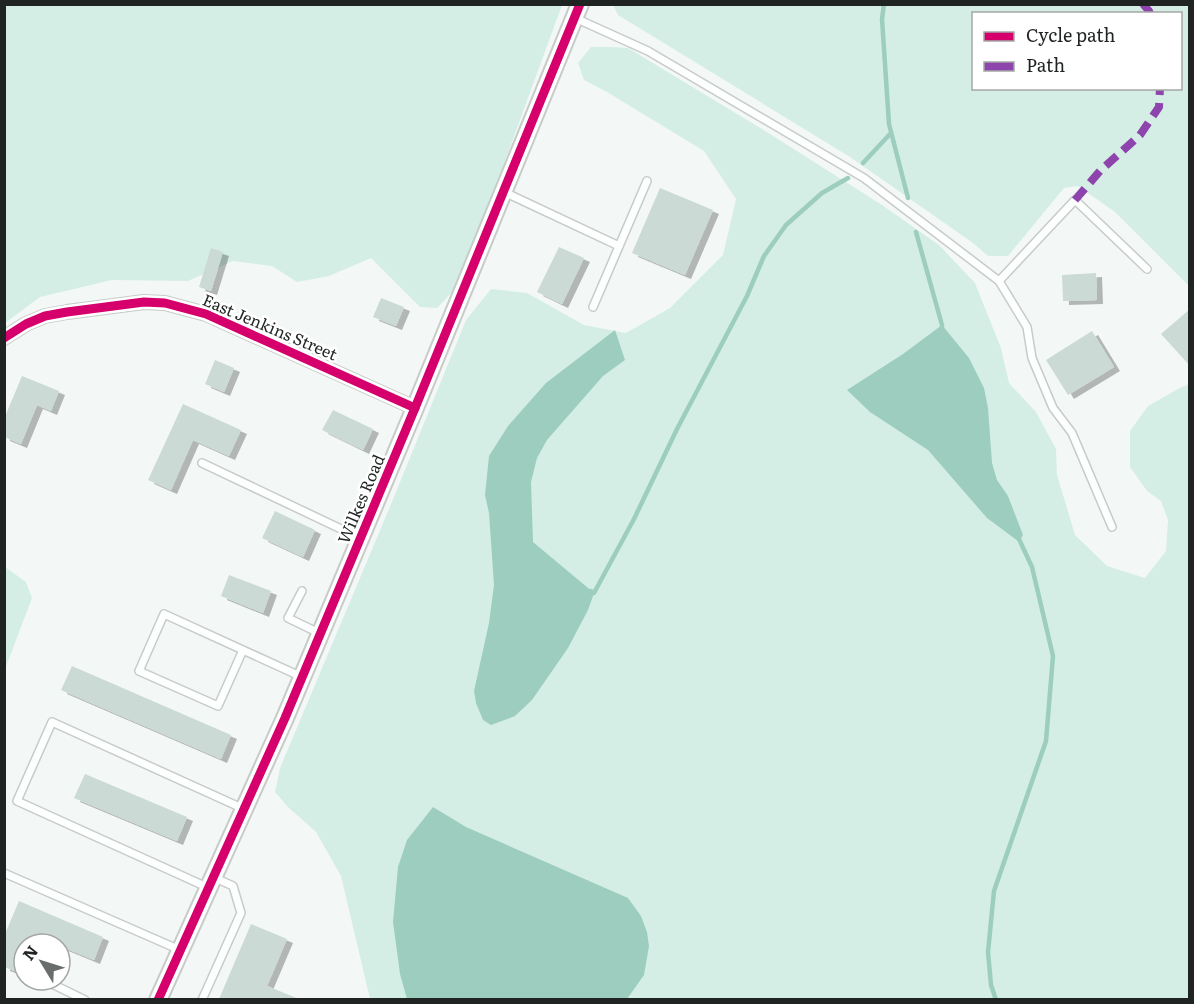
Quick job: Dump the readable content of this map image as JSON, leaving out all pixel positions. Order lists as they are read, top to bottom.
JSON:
{
  "streets": {
    "street": ["East Jenkins Street", "Wilkes Road"]
  },
  "crossings": [
    ["East Jenkins Street", "Wilkes Road"]
  ],
  "legend": ["Cycle path", "Path"],
  "north": "top left"
}
